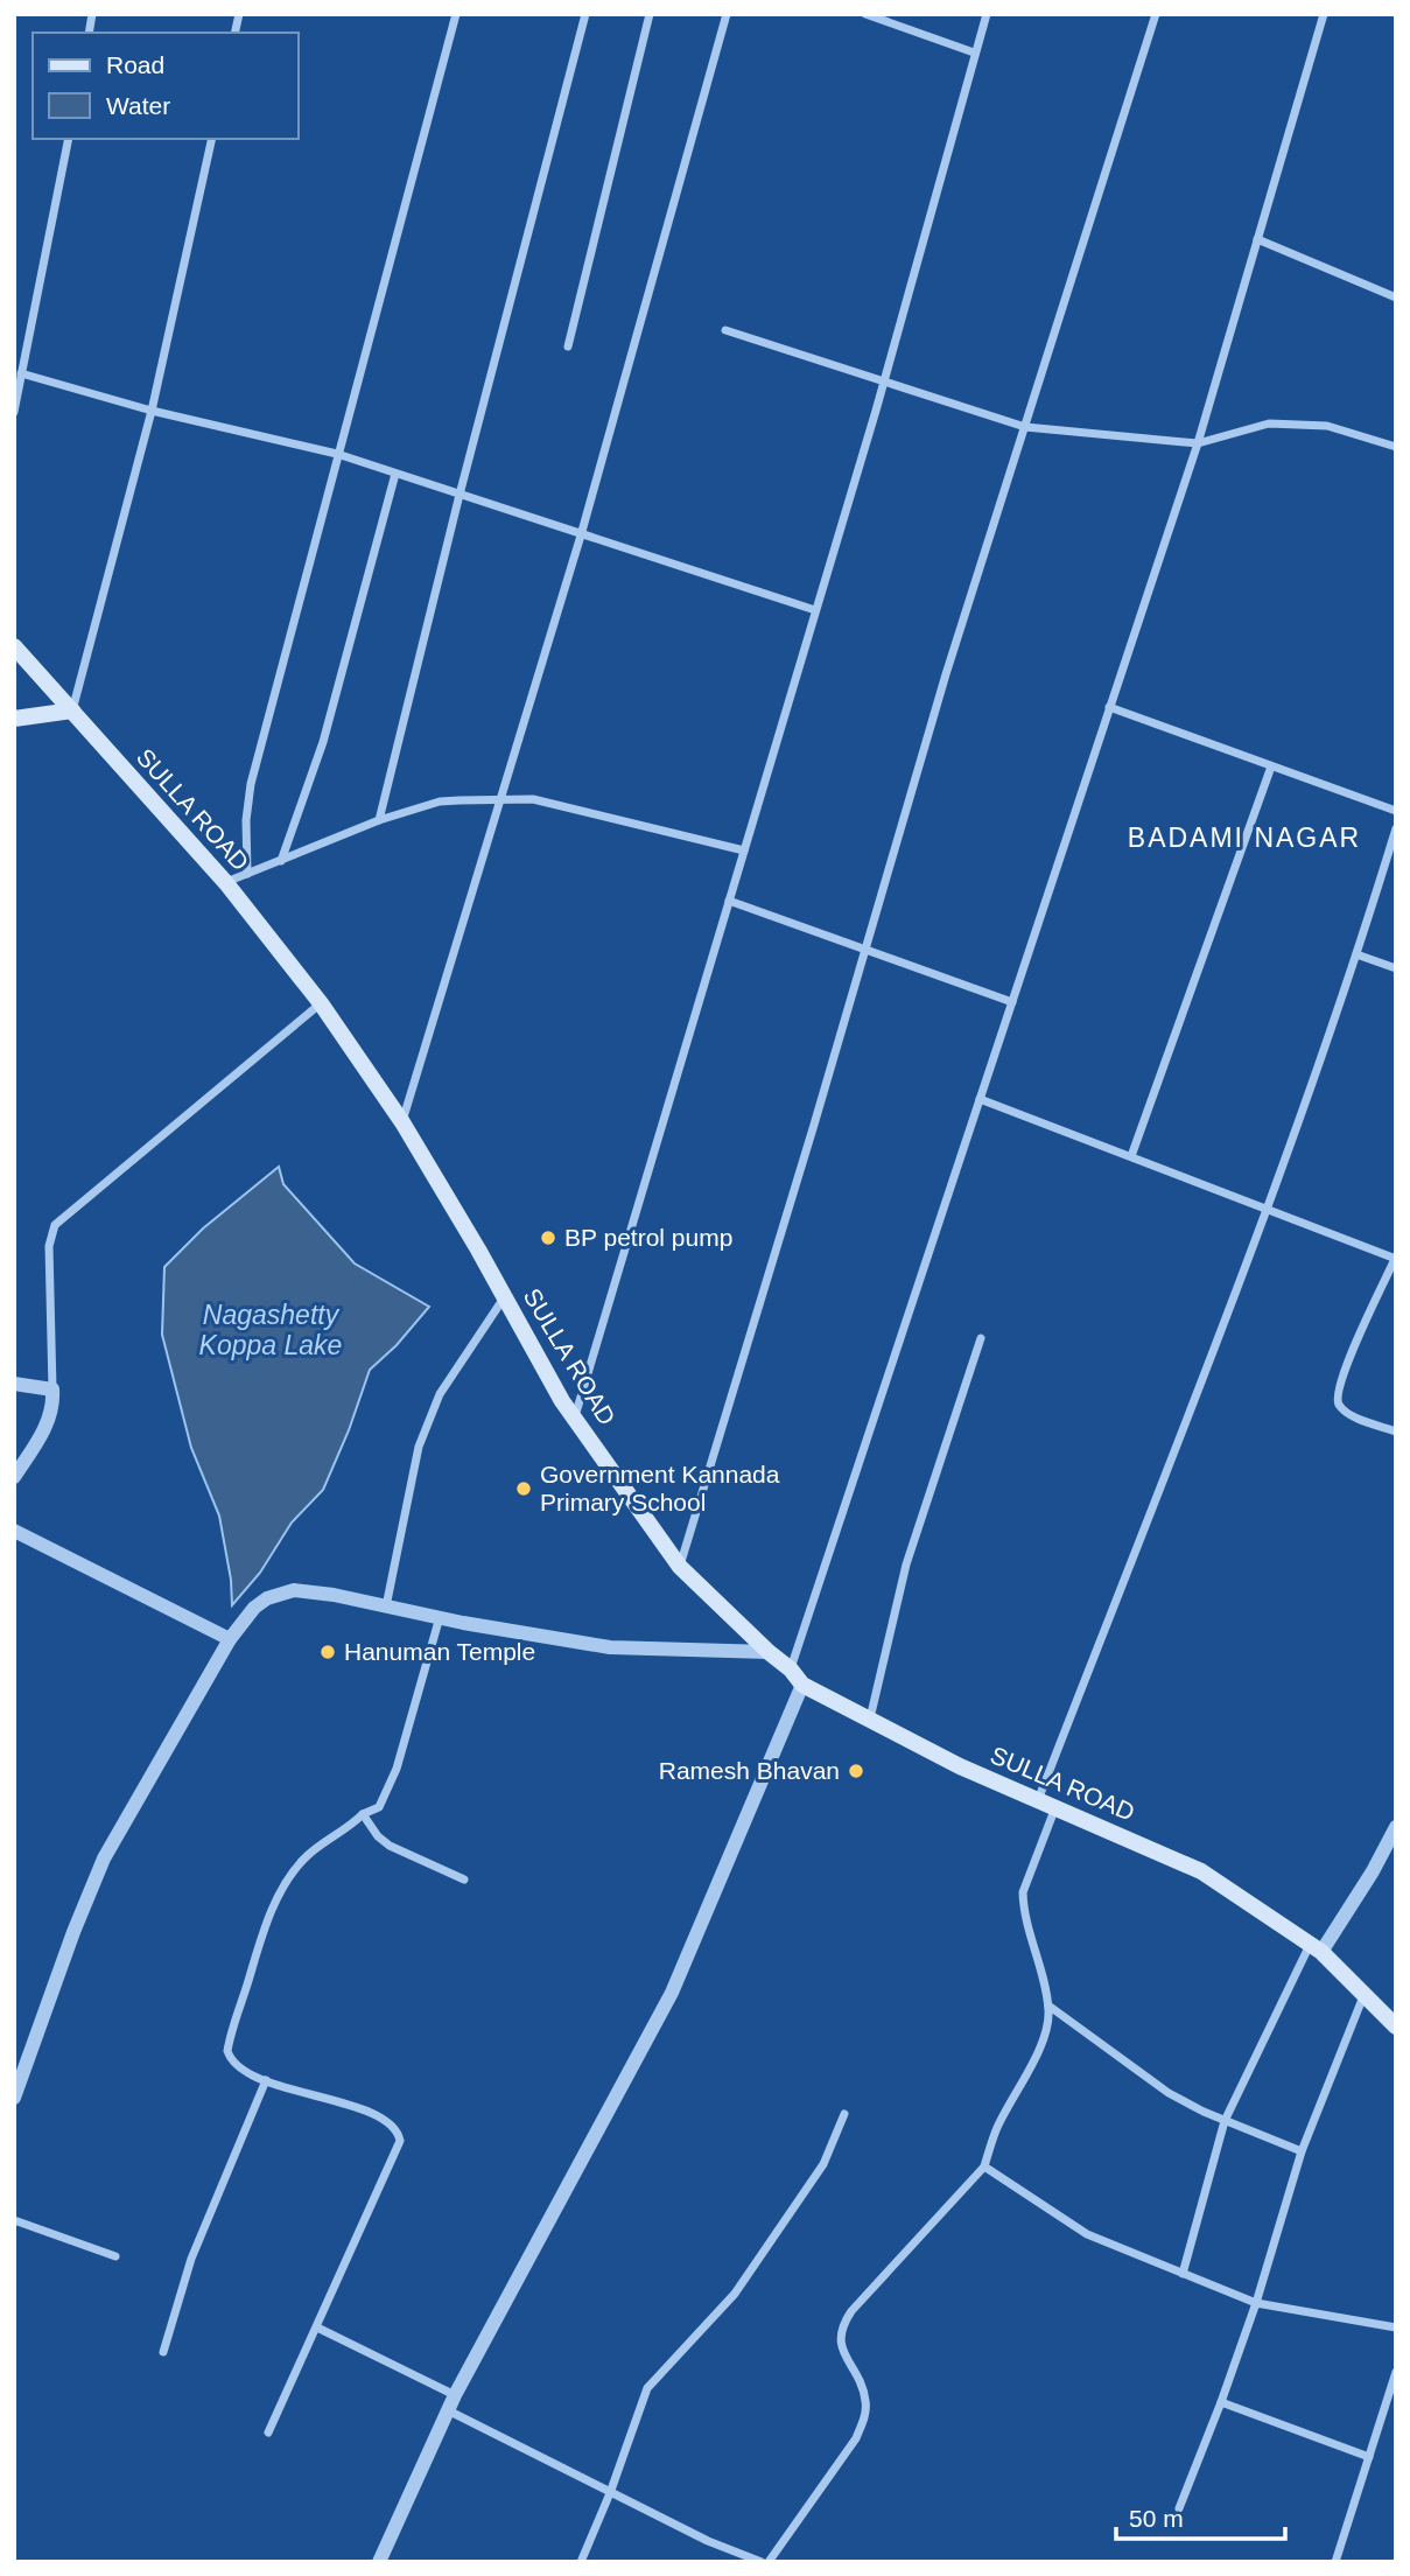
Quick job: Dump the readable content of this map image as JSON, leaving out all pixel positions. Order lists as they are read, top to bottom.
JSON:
{
  "streets": {
    "main road": ["SULLA ROAD"]
  },
  "districts": ["BADAMI NAGAR"],
  "water": ["Nagashetty Koppa Lake"],
  "places": [
    "BP petrol pump",
    "Government Kannada Primary School",
    "Hanuman Temple",
    "Ramesh Bhavan"
  ],
  "legend": ["Road", "Water"],
  "scale_bar": "50 m"
}
